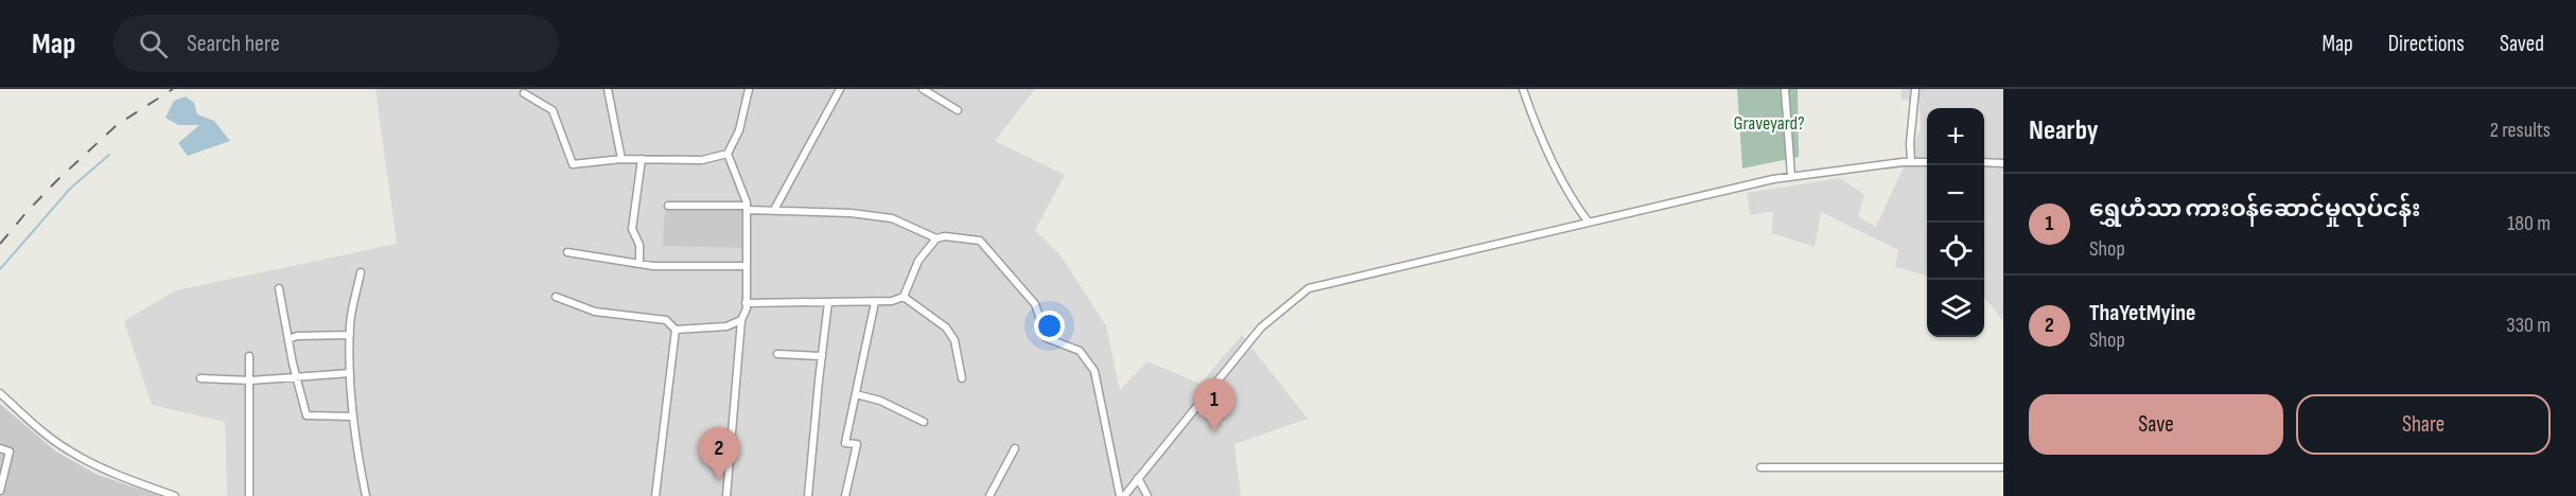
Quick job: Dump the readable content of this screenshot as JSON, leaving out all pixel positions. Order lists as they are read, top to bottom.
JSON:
{
  "parks": ["Graveyard?"],
  "page": {
    "header": "Map",
    "search": "Search here",
    "nav": ["Map", "Directions", "Saved"],
    "heading": ["Nearby", "2 results"],
    "map_buttons": ["+", "−"],
    "list": [
      {
        "mark": "1",
        "name": "ရွှေဟံသာ ကားဝန်ဆောင်မှုလုပ်ငန်း",
        "note": "Shop",
        "value": "180 m"
      },
      {
        "mark": "2",
        "name": "ThaYetMyine",
        "note": "Shop",
        "value": "330 m"
      }
    ],
    "buttons": ["Save", "Share"],
    "pins": ["1", "2"]
  }
}
